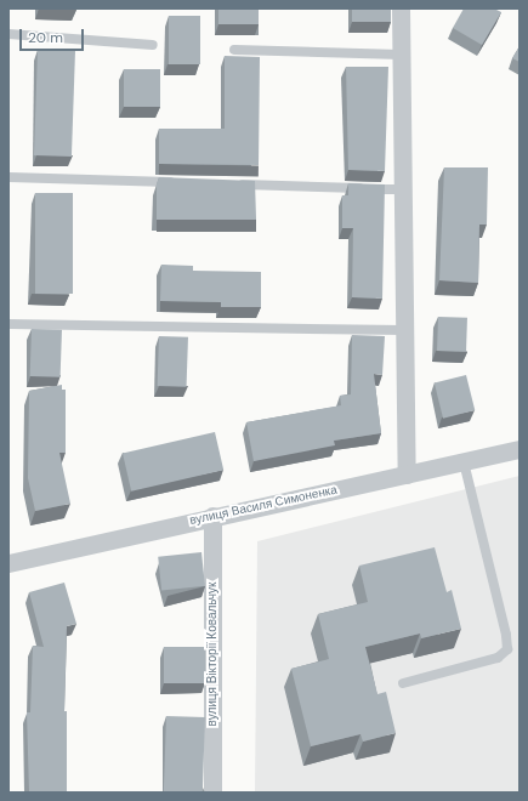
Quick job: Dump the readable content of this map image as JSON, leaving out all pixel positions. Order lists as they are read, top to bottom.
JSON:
{
  "streets": {
    "street": ["вулиця Василя Симоненка", "вулиця Вікторії Ковальчук"]
  },
  "crossings": [
    ["вулиця Василя Симоненка", "вулиця Вікторії Ковальчук"]
  ],
  "scale_bar": "20 m"
}
